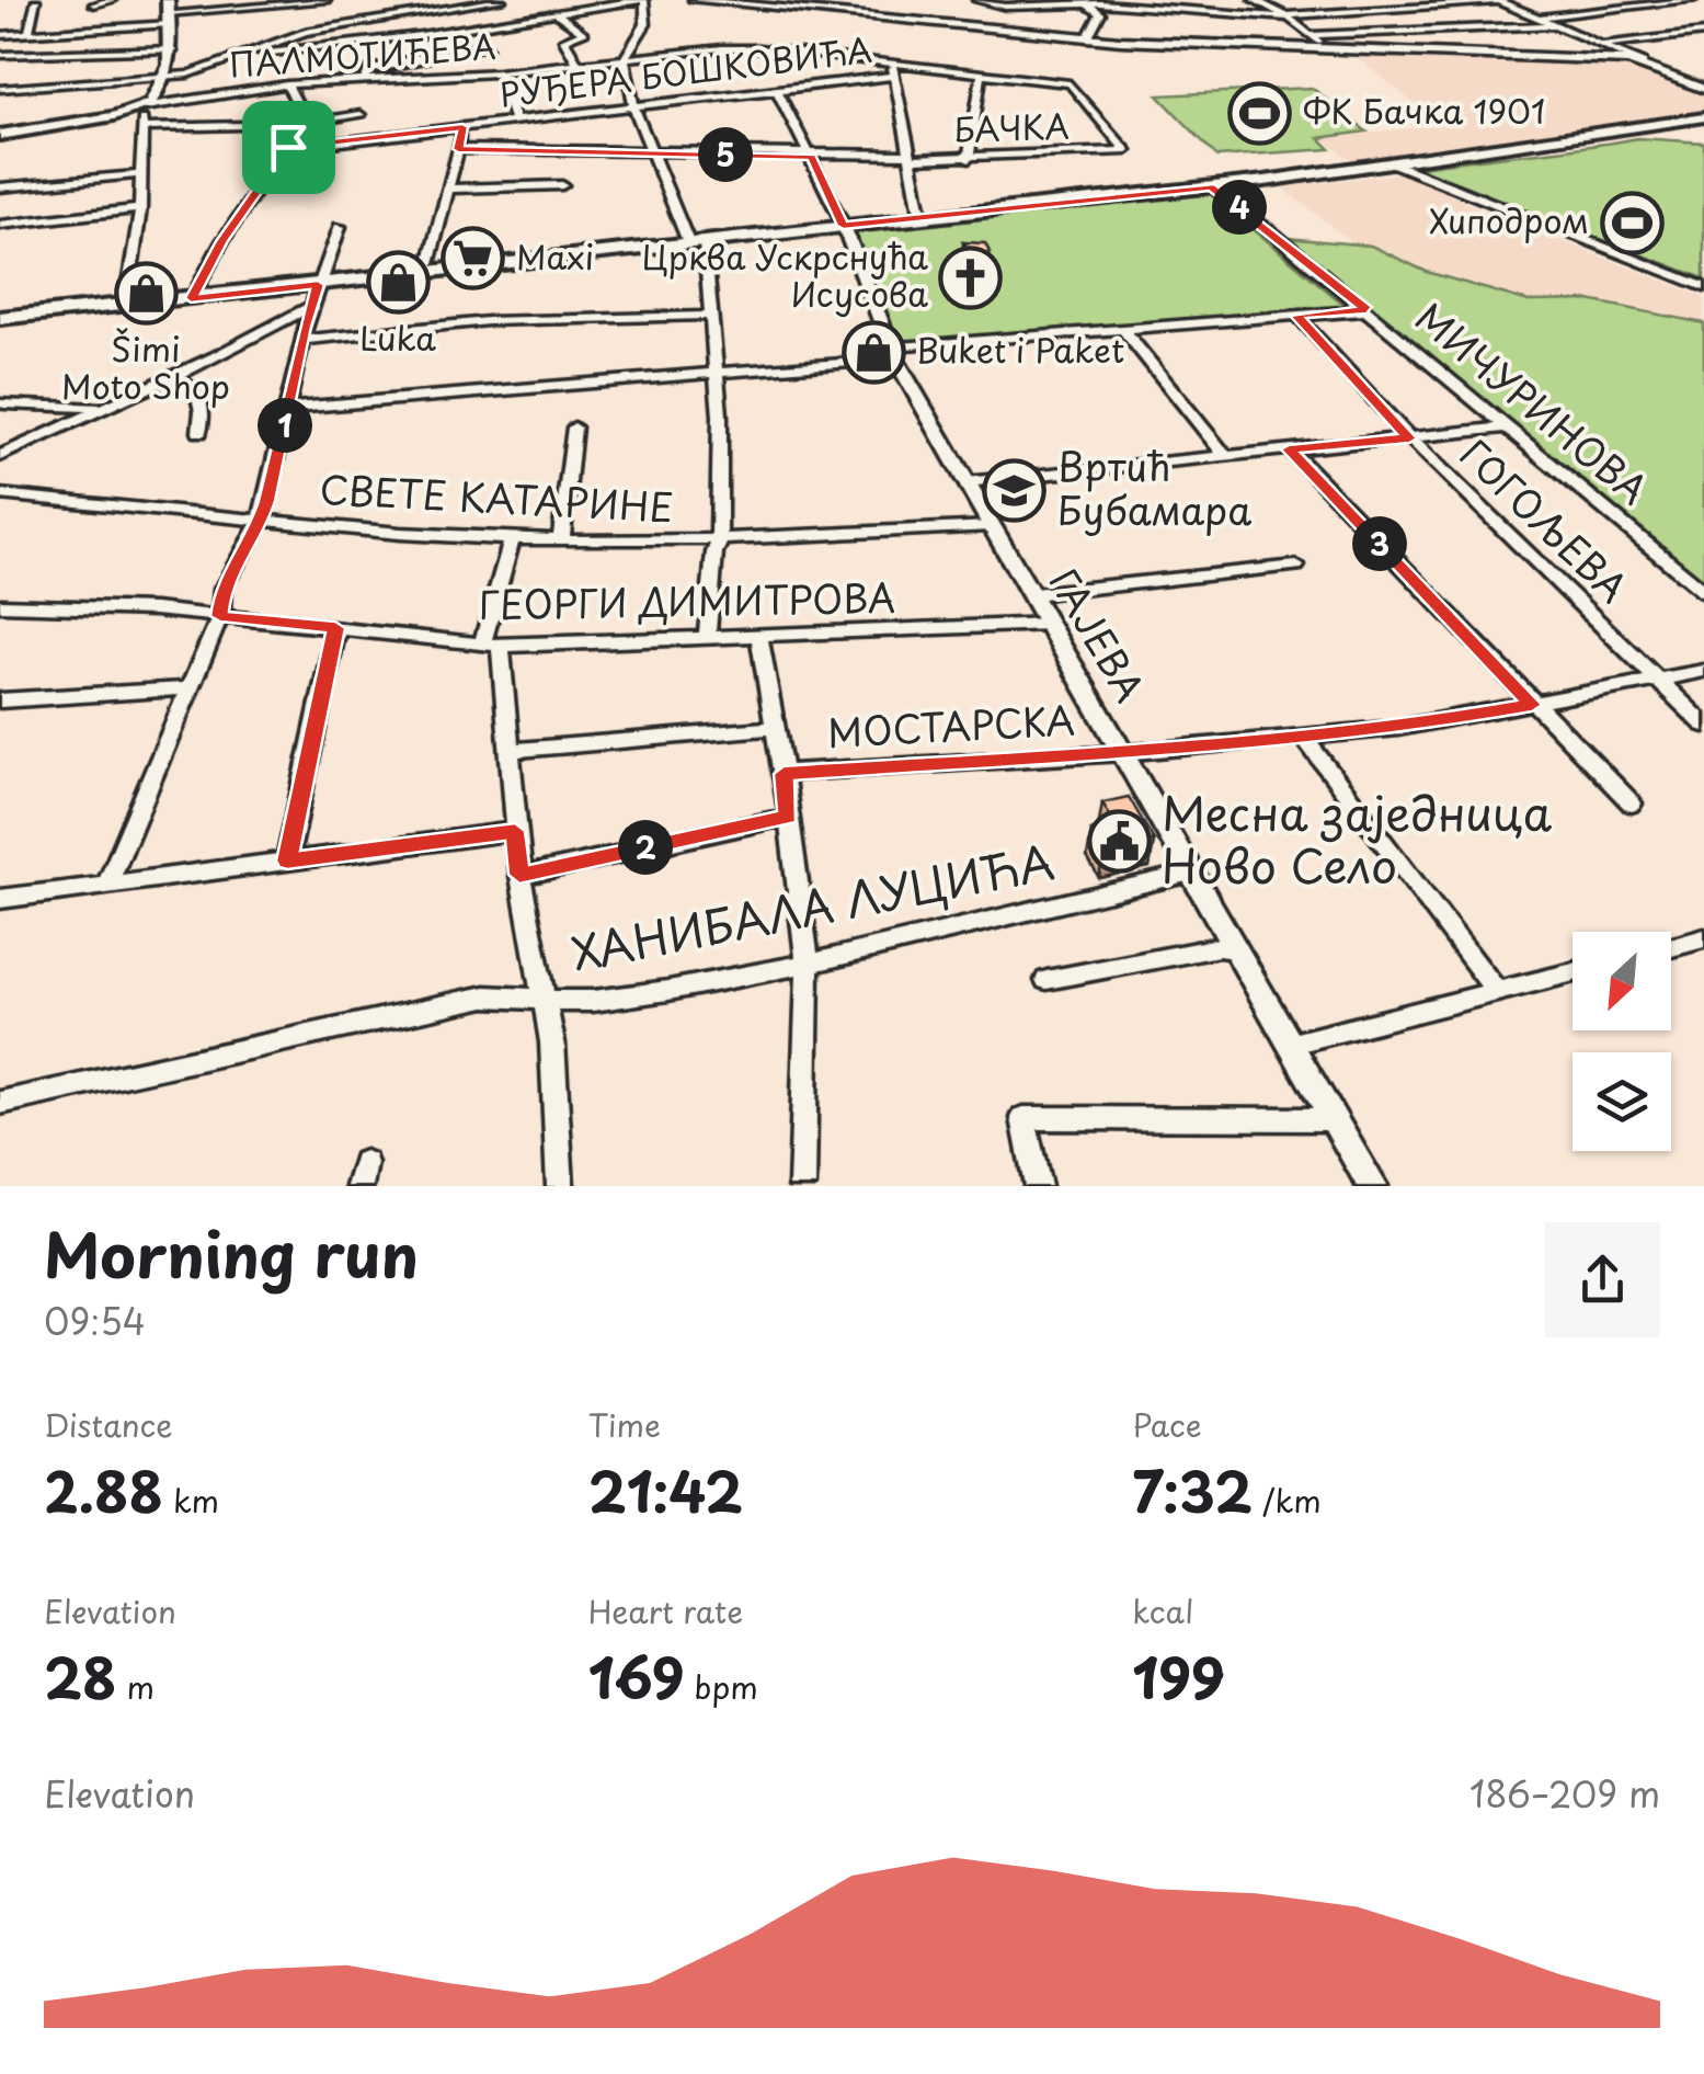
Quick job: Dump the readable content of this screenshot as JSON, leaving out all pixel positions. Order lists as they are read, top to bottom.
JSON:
{
  "streets": {
    "street": [
      "ПАЛМОТИЋЕВА",
      "РУЂЕРА БОШКОВИЋА",
      "БАЧКА",
      "МИЧУРИНОВА",
      "СВЕТЕ КАТАРИНЕ",
      "ГОГОЉЕВА",
      "ГЕОРГИ ДИМИТРОВА",
      "ГАЈЕВА",
      "МОСТАРСКА",
      "ХАНИБАЛА ЛУЦИЋА"
    ]
  },
  "crossings": [
    ["ПАЛМОТИЋЕВА", "БАЧКА"],
    ["СВЕТЕ КАТАРИНЕ", "ГАЈЕВА"],
    ["ГОГОЉЕВА", "МОСТАРСКА"],
    ["ГЕОРГИ ДИМИТРОВА", "ГАЈЕВА"],
    ["ГАЈЕВА", "МОСТАРСКА"],
    ["ГАЈЕВА", "ХАНИБАЛА ЛУЦИЋА"]
  ],
  "places": {
    "sports": ["ФК Бачка 1901", "Хиподром"],
    "supermarket": ["Maxi"],
    "church": ["Црква Ускрснућа Исусова"],
    "shop": ["Luka", "Šimi Moto Shop", "Buket i Paket"],
    "school or university": ["Вртић Бубамара"],
    "public building": ["Месна заједница Ново Село"]
  },
  "north": "bottom left",
  "page": {
    "pins": [
      "5",
      "4",
      "1",
      "3",
      "2"
    ],
    "heading": ["Morning run", "09:54"],
    "stats": [
      ["Distance", "2.88 km"],
      ["Time", "21:42"],
      ["Pace", "7:32 /km"],
      ["Elevation", "28 m"],
      ["Heart rate", "169 bpm"],
      ["kcal", "199"]
    ],
    "chart": ["Elevation", "186–209 m"]
  }
}
